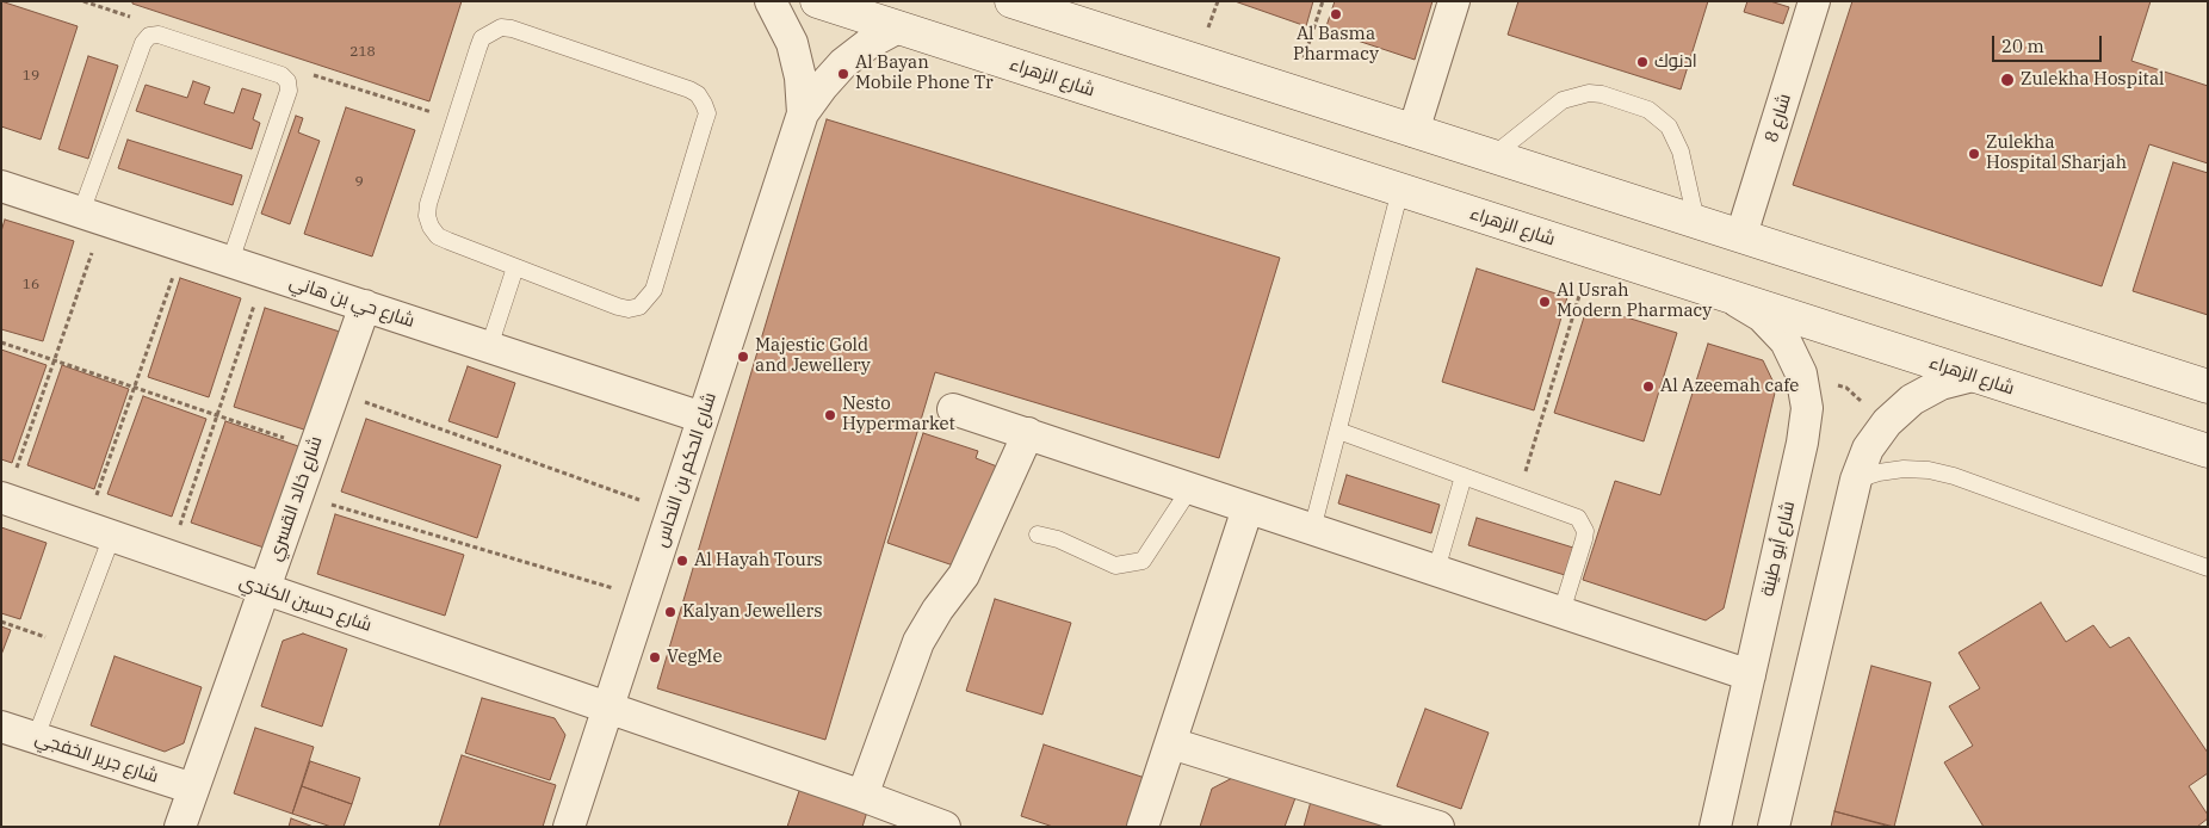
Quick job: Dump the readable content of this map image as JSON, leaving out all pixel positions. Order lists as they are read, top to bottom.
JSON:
{
  "streets": {
    "main road": ["شارع الزهراء"],
    "street": [
      "شارع 8",
      "شارع حي بن هاني",
      "شارع الحكم بن النحاس",
      "شارع خالد القسري",
      "شارع أبو طينة",
      "شارع حسين الكندي",
      "شارع جرير الخفجي"
    ]
  },
  "crossings": [
    ["شارع الزهراء", "شارع الحكم بن النحاس"],
    ["شارع الزهراء", "شارع أبو طينة"],
    ["شارع حي بن هاني", "شارع الحكم بن النحاس"],
    ["شارع حي بن هاني", "شارع خالد القسري"],
    ["شارع الحكم بن النحاس", "شارع حسين الكندي"],
    ["شارع خالد القسري", "شارع حسين الكندي"],
    ["شارع خالد القسري", "شارع جرير الخفجي"]
  ],
  "places": [
    "Al Basma Pharmacy",
    "ادنوك",
    "Al Bayan Mobile Phone Tr",
    "Zulekha Hospital",
    "Zulekha Hospital Sharjah",
    "Al Usrah Modern Pharmacy",
    "Majestic Gold and Jewellery",
    "Al Azeemah cafe",
    "Nesto Hypermarket",
    "Al Hayah Tours",
    "Kalyan Jewellers",
    "VegMe"
  ],
  "house_numbers": [
    "218",
    "19",
    "9",
    "16"
  ],
  "scale_bar": "20 m"
}
